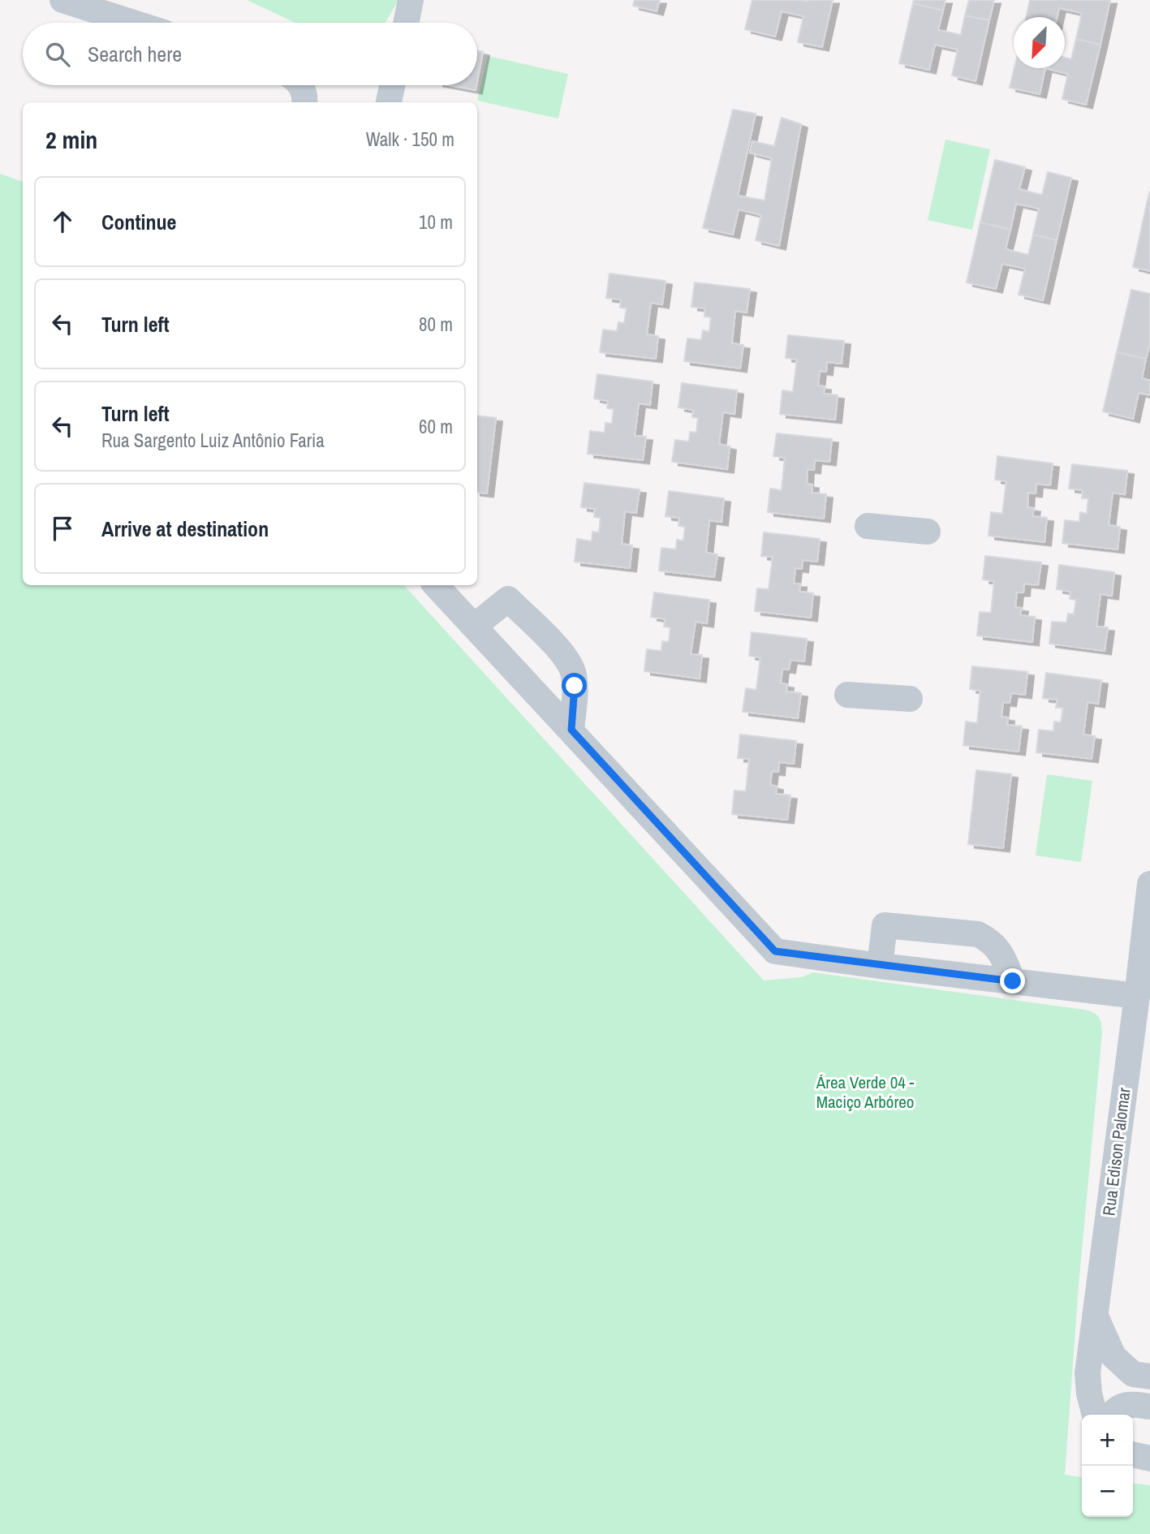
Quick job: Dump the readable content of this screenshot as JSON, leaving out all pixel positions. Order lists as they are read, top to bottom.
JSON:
{
  "streets": {
    "street": ["Rua Edison Palomar"]
  },
  "parks": ["Área Verde 04 - Maciço Arbóreo"],
  "north": "bottom left",
  "page": {
    "search": "Search here",
    "heading": ["2 min", "Walk · 150 m"],
    "list": [
      ["Continue", "10 m"],
      ["Turn left", "80 m"],
      ["Turn left", "Rua Sargento Luiz Antônio Faria", "60 m"],
      "Arrive at destination"
    ],
    "map_buttons": ["+", "−"]
  }
}
